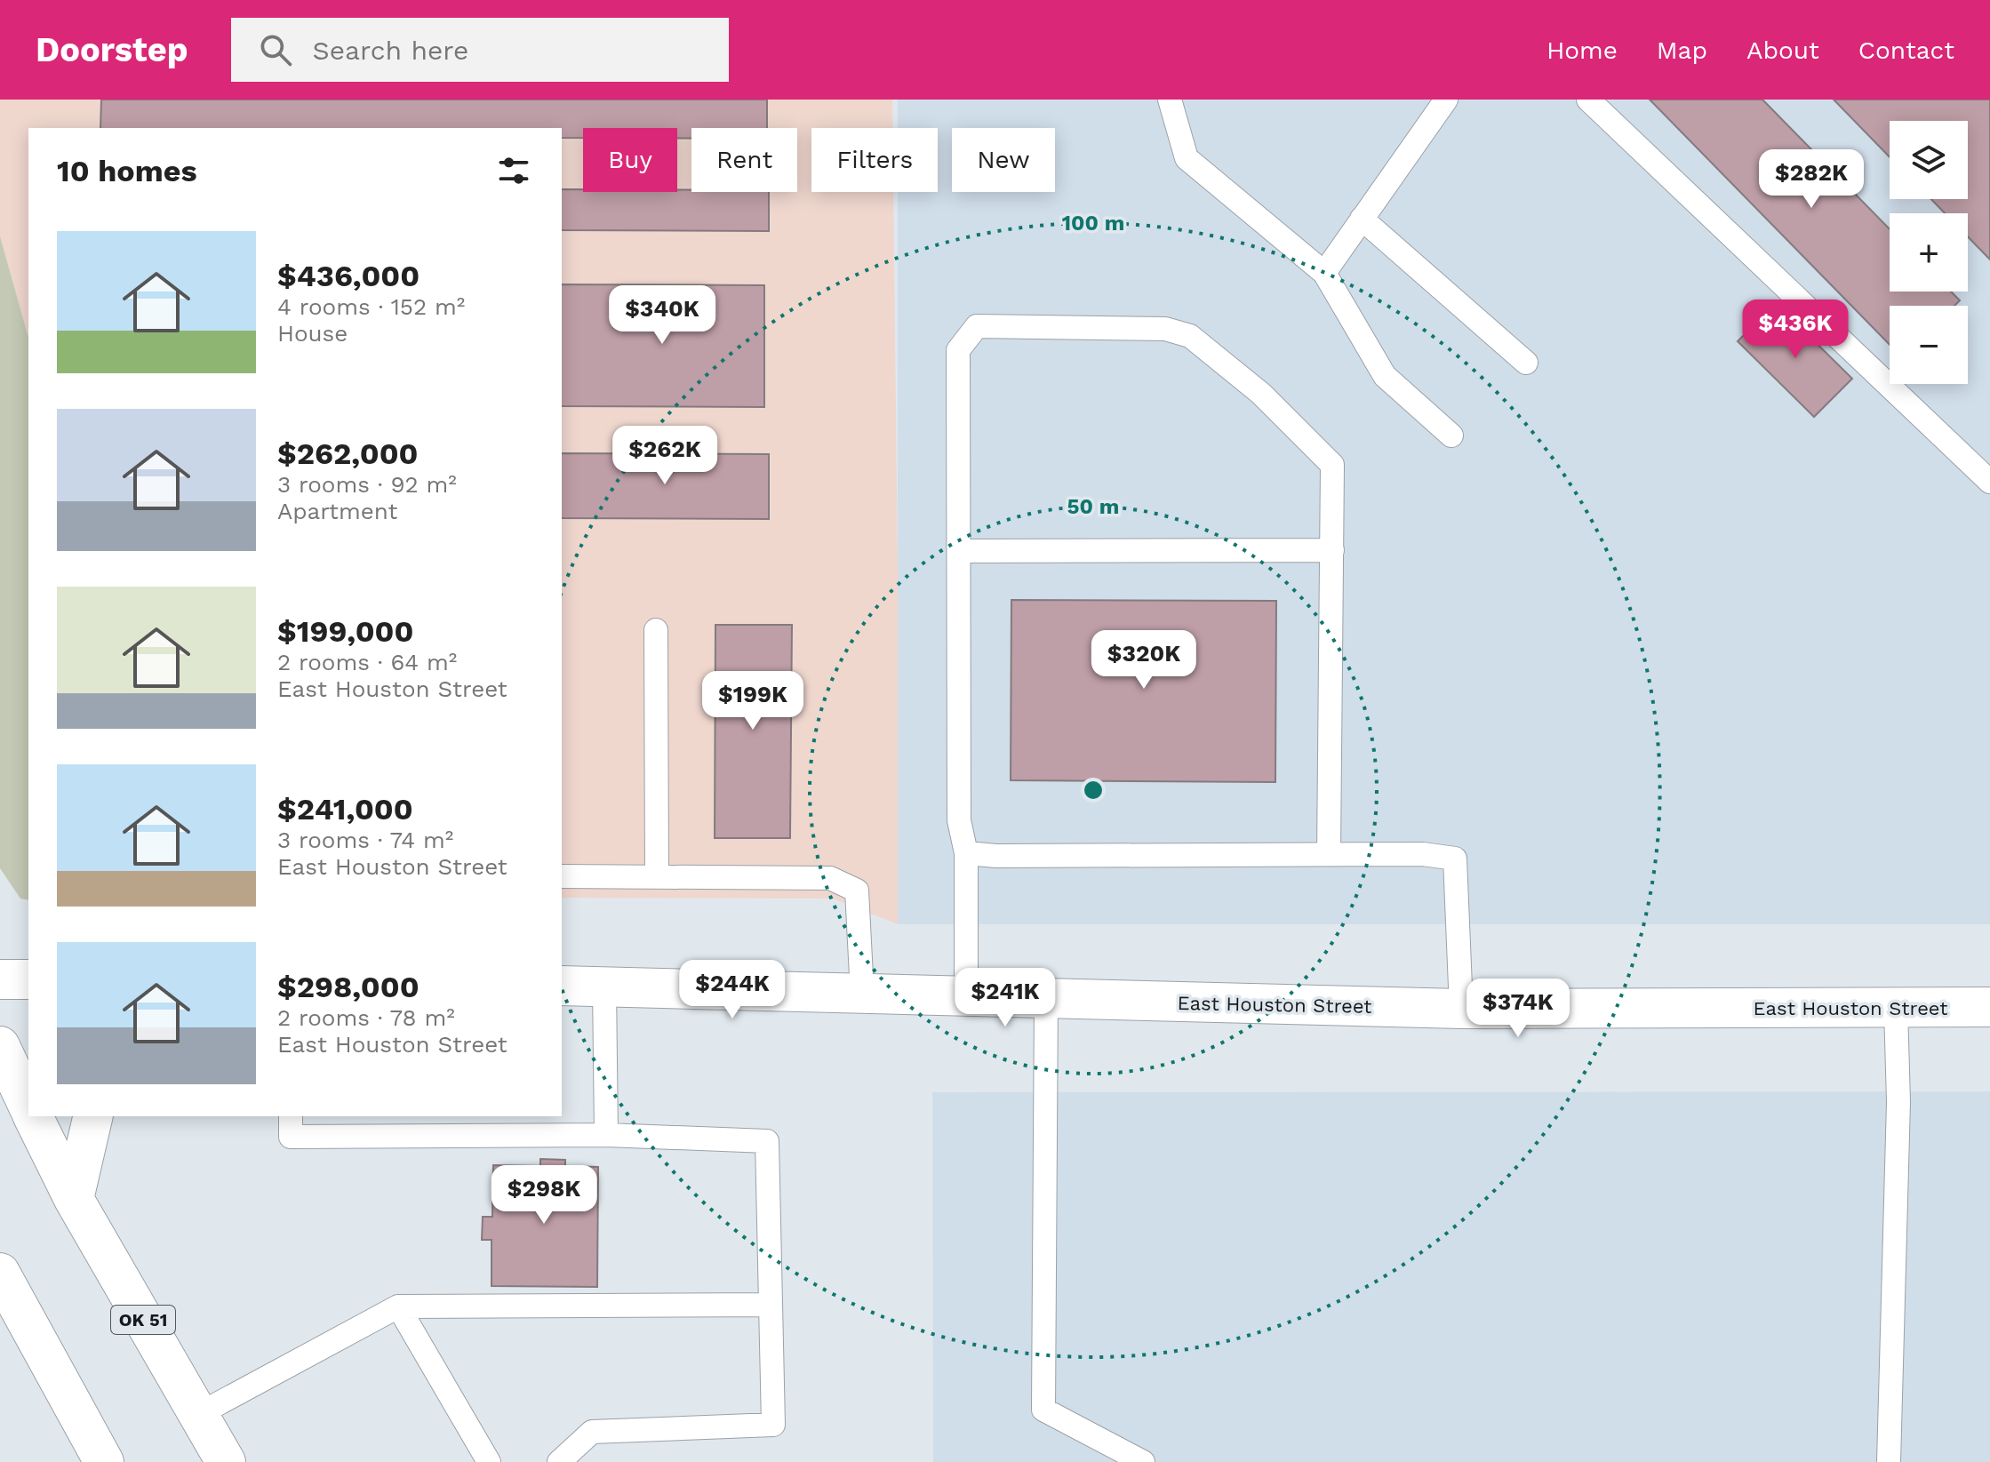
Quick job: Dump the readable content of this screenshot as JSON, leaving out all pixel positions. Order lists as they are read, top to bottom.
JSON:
{
  "streets": {
    "street": ["East Houston Street", "OK 51"]
  },
  "page": {
    "header": "Doorstep",
    "search": "Search here",
    "nav": [
      "Home",
      "Map",
      "About",
      "Contact"
    ],
    "map_buttons": ["+", "−"],
    "chip": [
      "Buy",
      "Rent",
      "Filters",
      "New"
    ],
    "heading": "10 homes",
    "price": [
      "$282K",
      "$340K",
      "$436K",
      "$262K",
      "$320K",
      "$199K",
      "$244K",
      "$241K",
      "$374K",
      "$298K"
    ],
    "list": [
      {
        "name": "$436,000",
        "note": "4 rooms · 152 m² · House"
      },
      {
        "name": "$262,000",
        "note": "3 rooms · 92 m² · Apartment"
      },
      {
        "name": "$199,000",
        "note": "2 rooms · 64 m² · East Houston Street"
      },
      {
        "name": "$241,000",
        "note": "3 rooms · 74 m² · East Houston Street"
      },
      {
        "name": "$298,000",
        "note": "2 rooms · 78 m² · East Houston Street"
      }
    ]
  },
  "rings": ["100 m", "50 m"]
}
